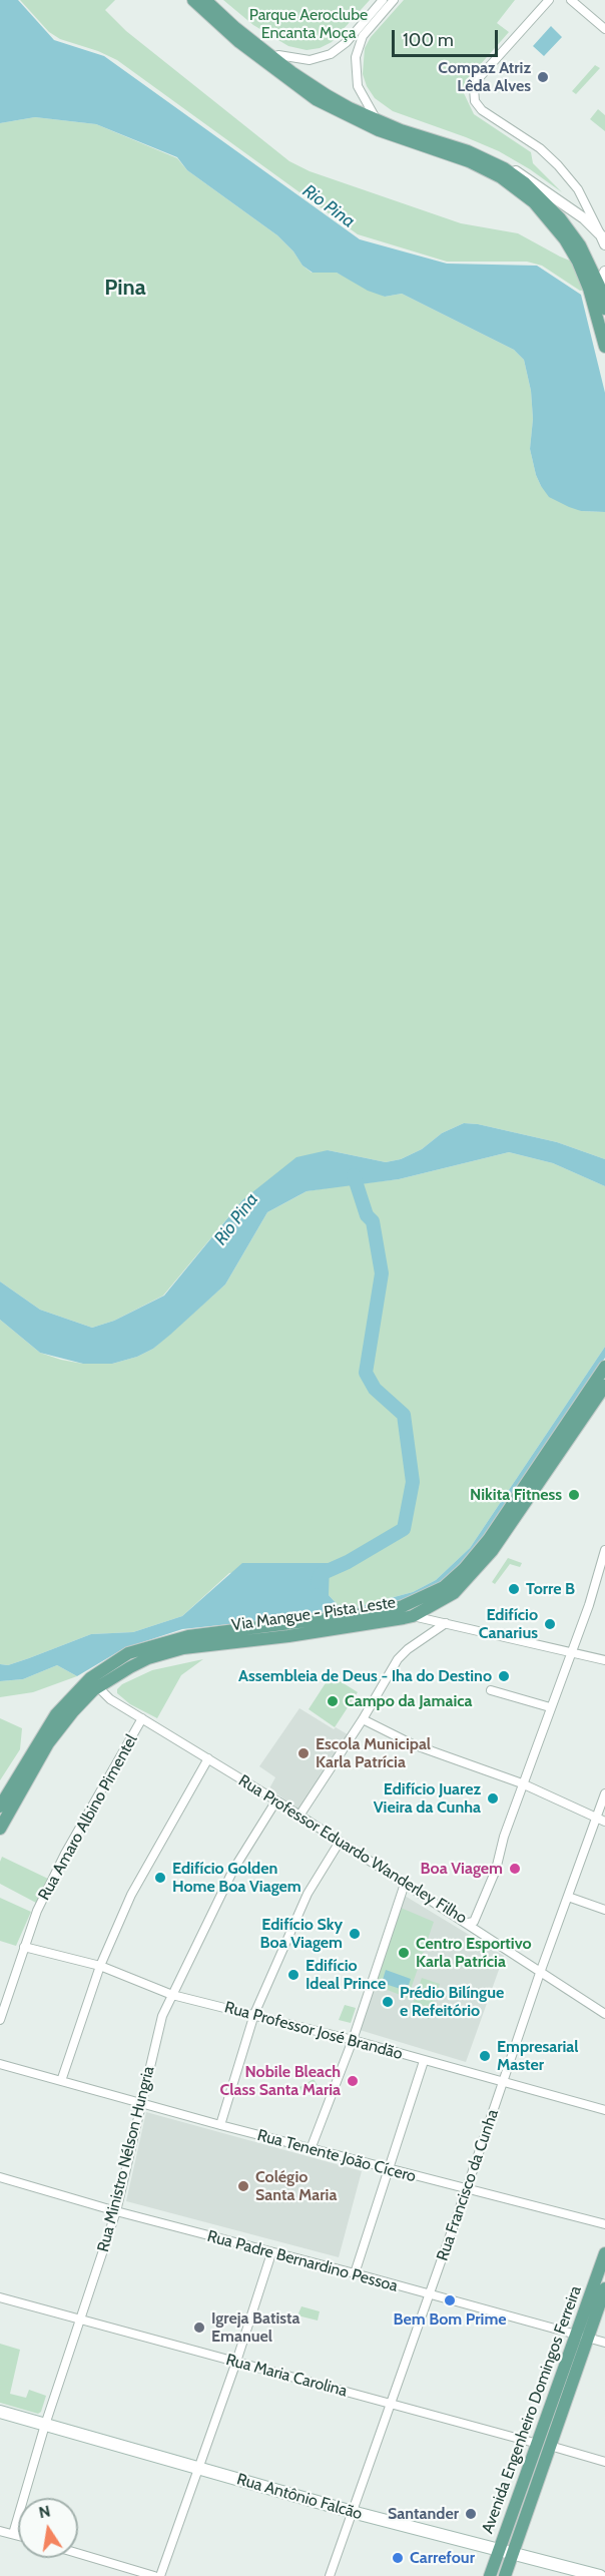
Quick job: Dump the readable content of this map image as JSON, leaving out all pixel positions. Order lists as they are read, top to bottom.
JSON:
{
  "streets": {
    "main road": ["Via Mangue - Pista Leste", "Avenida Engenheiro Domingos Ferreira", "Rua Antônio Falcão"],
    "street": [
      "Rua Amaro Albino Pimentel",
      "Rua Professor Eduardo Wanderley Filho",
      "Rua Professor José Brandão",
      "Rua Tenente João Cícero",
      "Rua Ministro Nélson Hungria",
      "Rua Francisco da Cunha",
      "Rua Padre Bernardino Pessoa",
      "Rua Maria Carolina"
    ]
  },
  "crossings": [
    ["Via Mangue - Pista Leste", "Rua Professor Eduardo Wanderley Filho"],
    ["Rua Amaro Albino Pimentel", "Rua Professor Eduardo Wanderley Filho"],
    ["Rua Amaro Albino Pimentel", "Rua Professor José Brandão"],
    ["Rua Professor Eduardo Wanderley Filho", "Rua Ministro Nélson Hungria"],
    ["Rua Professor Eduardo Wanderley Filho", "Rua Francisco da Cunha"],
    ["Rua Professor José Brandão", "Rua Ministro Nélson Hungria"],
    ["Rua Professor José Brandão", "Rua Francisco da Cunha"],
    ["Rua Tenente João Cícero", "Rua Ministro Nélson Hungria"],
    ["Rua Tenente João Cícero", "Rua Francisco da Cunha"],
    ["Rua Ministro Nélson Hungria", "Rua Padre Bernardino Pessoa"],
    ["Rua Ministro Nélson Hungria", "Rua Maria Carolina"],
    ["Rua Ministro Nélson Hungria", "Rua Antônio Falcão"],
    ["Rua Francisco da Cunha", "Rua Padre Bernardino Pessoa"],
    ["Rua Francisco da Cunha", "Rua Maria Carolina"],
    ["Rua Francisco da Cunha", "Rua Antônio Falcão"],
    ["Rua Padre Bernardino Pessoa", "Avenida Engenheiro Domingos Ferreira"],
    ["Rua Maria Carolina", "Avenida Engenheiro Domingos Ferreira"],
    ["Avenida Engenheiro Domingos Ferreira", "Rua Antônio Falcão"]
  ],
  "districts": ["Pina"],
  "water": ["Rio Pina"],
  "parks": ["Parque Aeroclube Encanta Moça"],
  "places": [
    "Compaz Atriz Lêda Alves",
    "Nikita Fitness",
    "Torre B",
    "Edifício Canarius",
    "Assembleia de Deus - Iha do Destino",
    "Campo da Jamaica",
    "Escola Municipal Karla Patrícia",
    "Edifício Juarez Vieira da Cunha",
    "Boa Viagem",
    "Edifício Golden Home Boa Viagem",
    "Edifício Sky Boa Viagem",
    "Centro Esportivo Karla Patrícia",
    "Edifício Ideal Prince",
    "Prédio Bilíngue e Refeitório",
    "Empresarial Master",
    "Nobile Bleach Class Santa Maria",
    "Colégio Santa Maria",
    "Bem Bom Prime",
    "Igreja Batista Emanuel",
    "Santander",
    "Carrefour"
  ],
  "scale_bar": "100 m",
  "north": "top"
}
